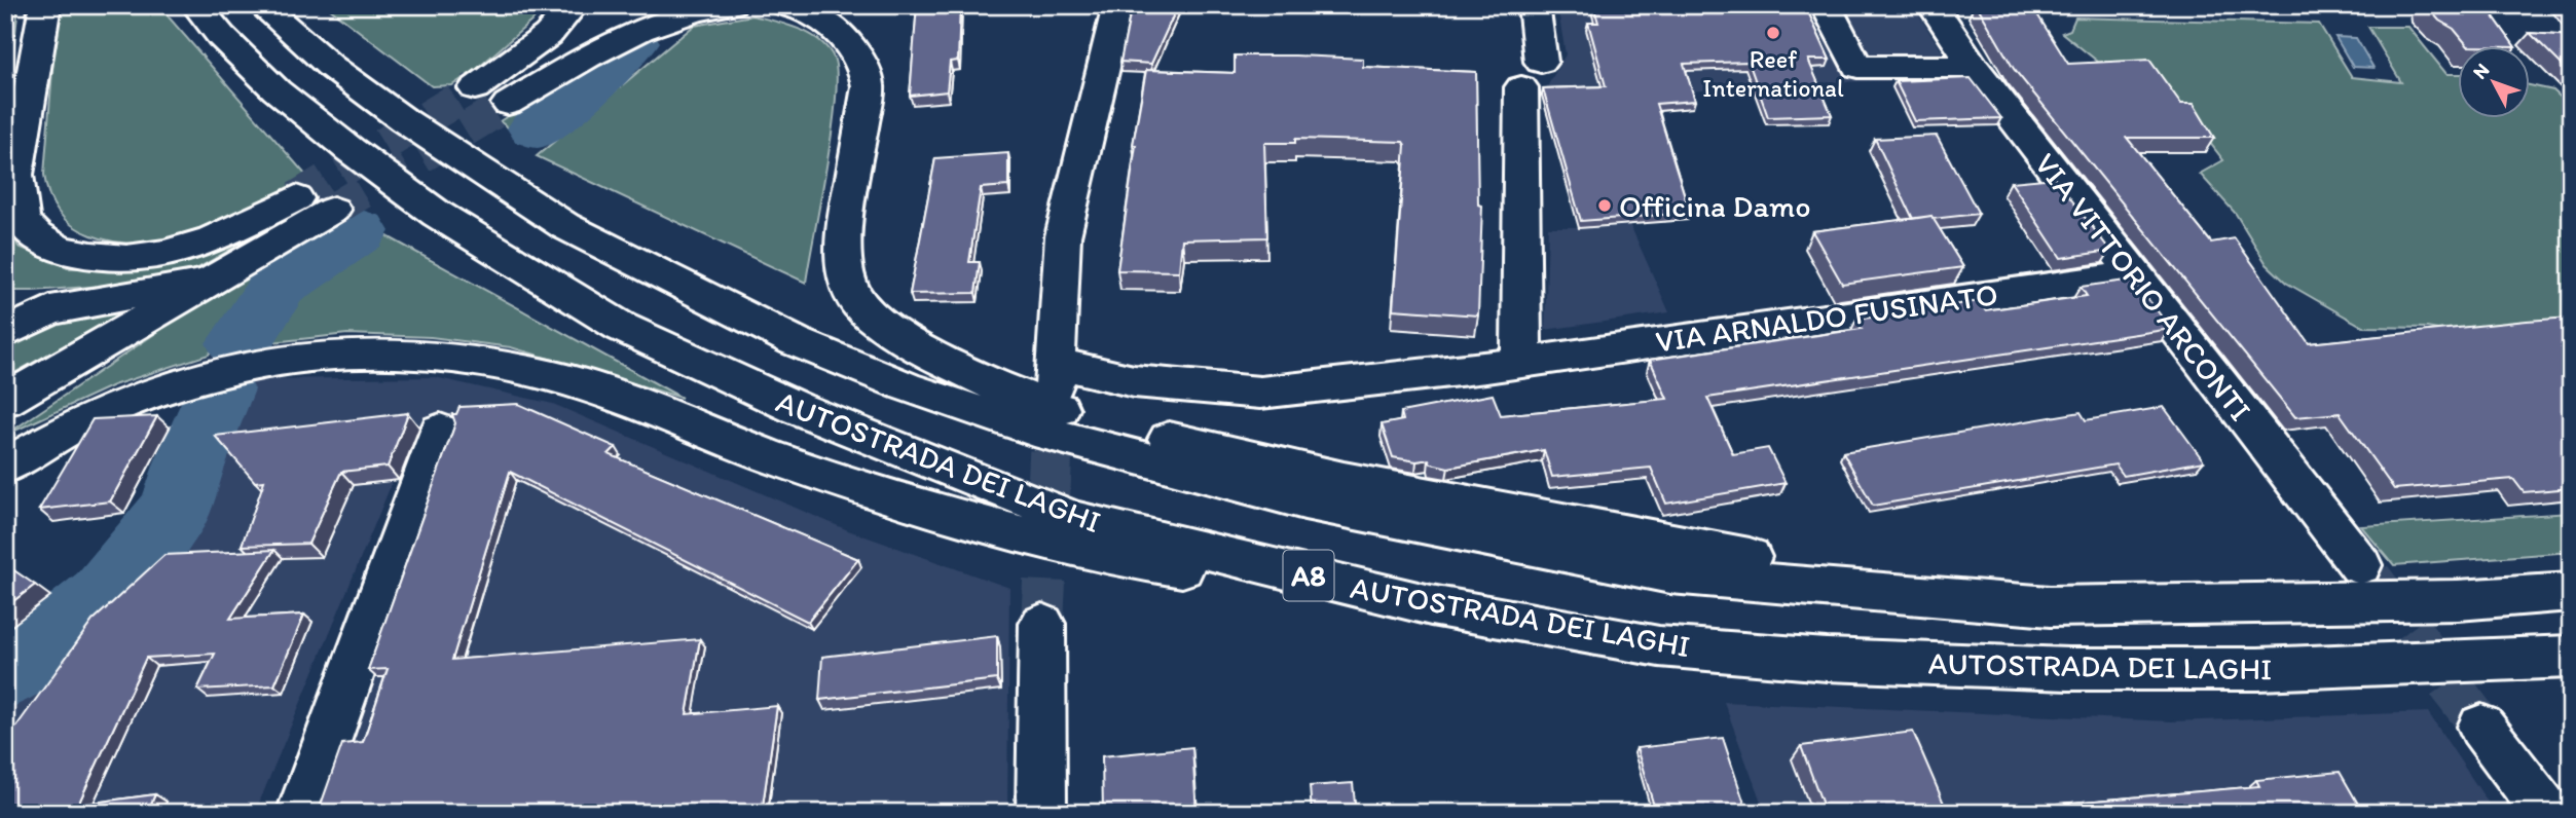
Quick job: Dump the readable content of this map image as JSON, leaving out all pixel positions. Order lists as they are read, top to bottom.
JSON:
{
  "streets": {
    "main road": [
      "VIA VITTORIO ARCONTI",
      "VIA ARNALDO FUSINATO",
      "AUTOSTRADA DEI LAGHI",
      "A8"
    ]
  },
  "crossings": [
    ["VIA VITTORIO ARCONTI", "VIA ARNALDO FUSINATO"]
  ],
  "places": ["Reef International", "Officina Damo"],
  "north": "top left"
}
